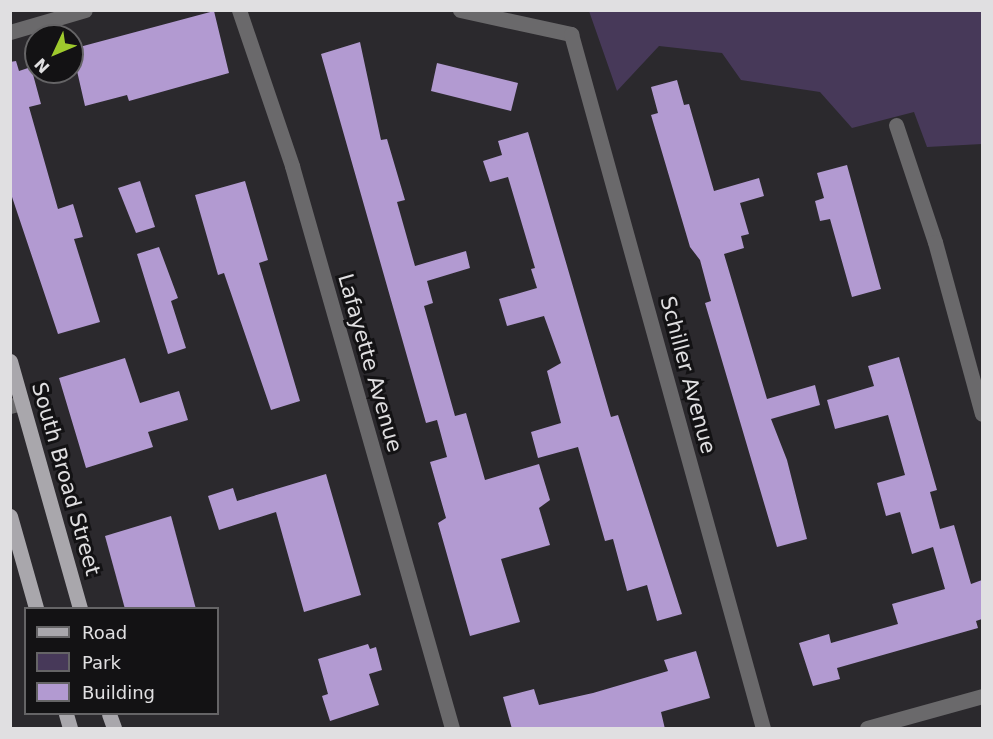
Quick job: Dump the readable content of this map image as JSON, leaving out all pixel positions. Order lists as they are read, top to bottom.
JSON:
{
  "streets": {
    "main road": ["South Broad Street"],
    "street": ["Lafayette Avenue", "Schiller Avenue"]
  },
  "legend": ["Road", "Park", "Building"],
  "north": "bottom left"
}
